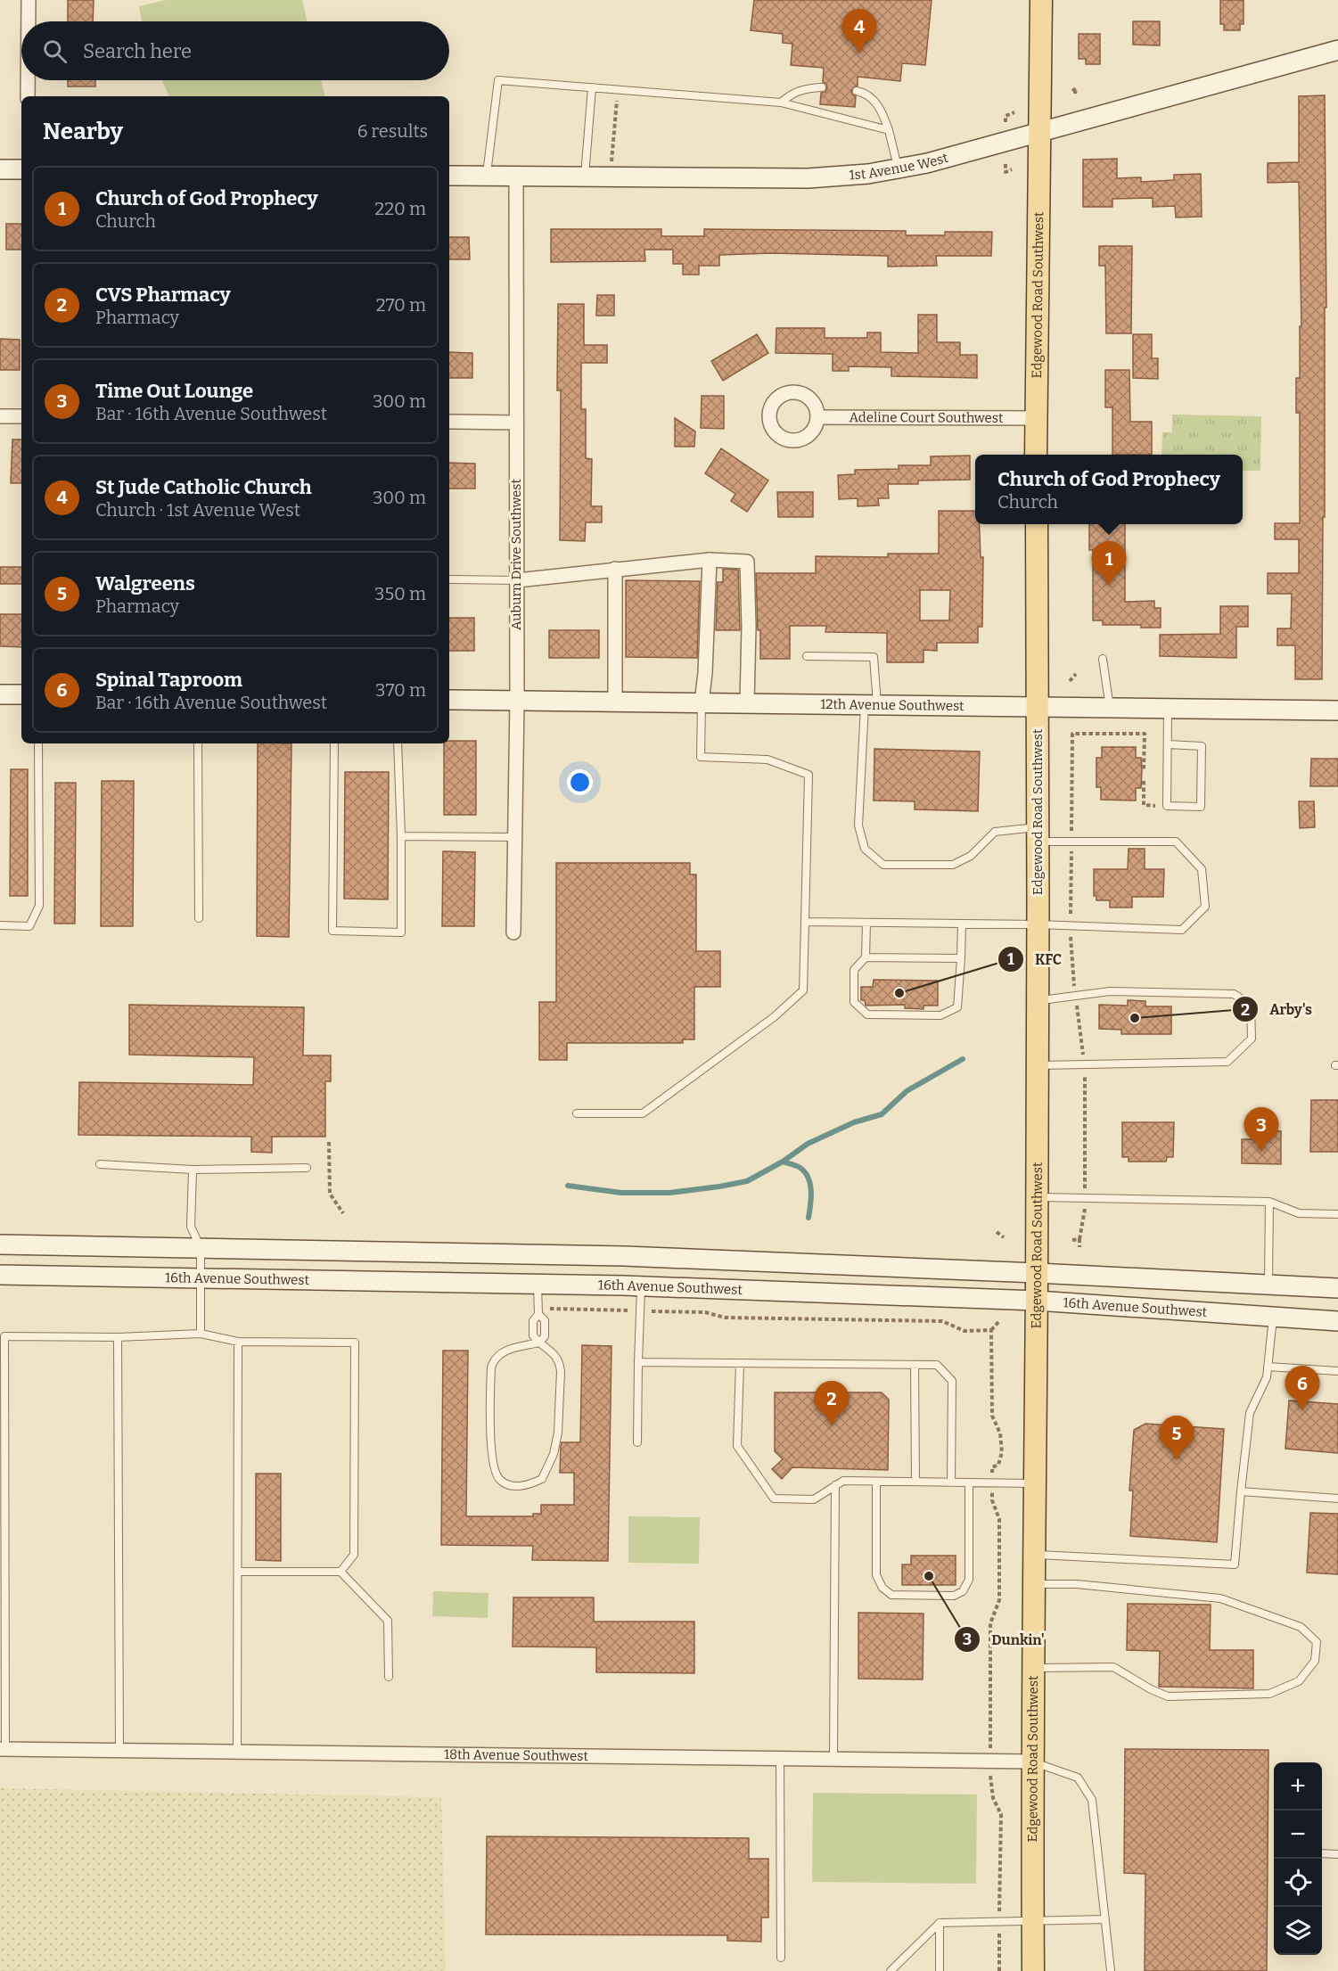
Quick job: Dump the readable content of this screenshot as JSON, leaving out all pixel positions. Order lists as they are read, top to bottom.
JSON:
{
  "streets": {
    "main road": [
      "1st Avenue West",
      "Edgewood Road Southwest",
      "12th Avenue Southwest",
      "16th Avenue Southwest"
    ],
    "street": ["Adeline Court Southwest", "Auburn Drive Southwest", "18th Avenue Southwest"]
  },
  "crossings": [
    ["1st Avenue West", "Edgewood Road Southwest"],
    ["1st Avenue West", "Auburn Drive Southwest"],
    ["Edgewood Road Southwest", "Adeline Court Southwest"],
    ["Edgewood Road Southwest", "12th Avenue Southwest"],
    ["Edgewood Road Southwest", "16th Avenue Southwest"],
    ["Edgewood Road Southwest", "18th Avenue Southwest"],
    ["Auburn Drive Southwest", "12th Avenue Southwest"]
  ],
  "places": ["KFC", "Arby's", "Dunkin'"],
  "page": {
    "pins": [
      "4",
      "1",
      "3",
      "6",
      "2",
      "5"
    ],
    "search": "Search here",
    "heading": ["Nearby", "6 results"],
    "list": [
      {
        "mark": "1",
        "name": "Church of God Prophecy",
        "note": "Church",
        "value": "220 m"
      },
      {
        "mark": "2",
        "name": "CVS Pharmacy",
        "note": "Pharmacy",
        "value": "270 m"
      },
      {
        "mark": "3",
        "name": "Time Out Lounge",
        "note": "Bar · 16th Avenue Southwest",
        "value": "300 m"
      },
      {
        "mark": "4",
        "name": "St Jude Catholic Church",
        "note": "Church · 1st Avenue West",
        "value": "300 m"
      },
      {
        "mark": "5",
        "name": "Walgreens",
        "note": "Pharmacy",
        "value": "350 m"
      },
      {
        "mark": "6",
        "name": "Spinal Taproom",
        "note": "Bar · 16th Avenue Southwest",
        "value": "370 m"
      }
    ],
    "popup": ["Church of God Prophecy", "Church"],
    "map_buttons": ["+", "−"]
  }
}
